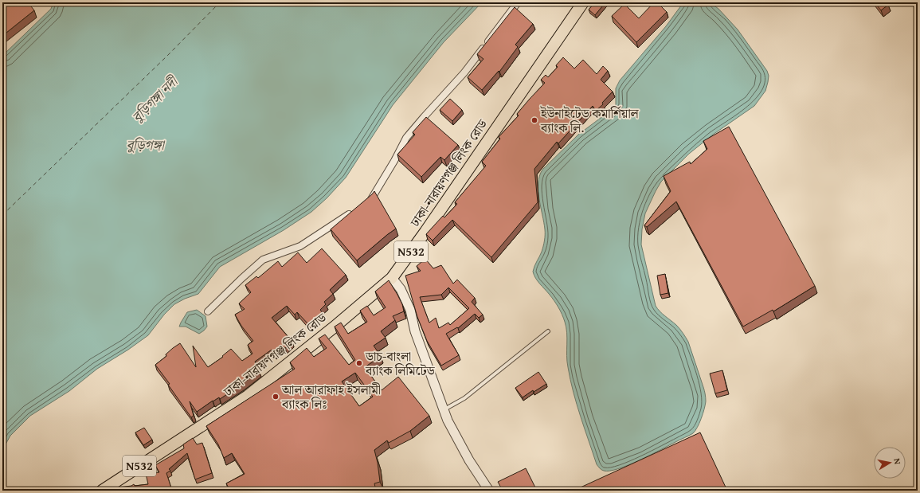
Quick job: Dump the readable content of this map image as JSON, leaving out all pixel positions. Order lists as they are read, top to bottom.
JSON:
{
  "streets": {
    "highway": ["ঢাকা-নারায়ণগঞ্জ লিংক রোড", "N532"]
  },
  "water": ["বুড়িগঙ্গা নদী", "বুড়িগঙ্গা"],
  "places": ["ইউনাইটেড কমার্শিয়াল ব্যাংক লি.", "ডাচ-বাংলা ব্যাংক লিমিটেড", "আল আরাফাহ ইসলামী ব্যাংক লিঃ"],
  "north": "right"
}
